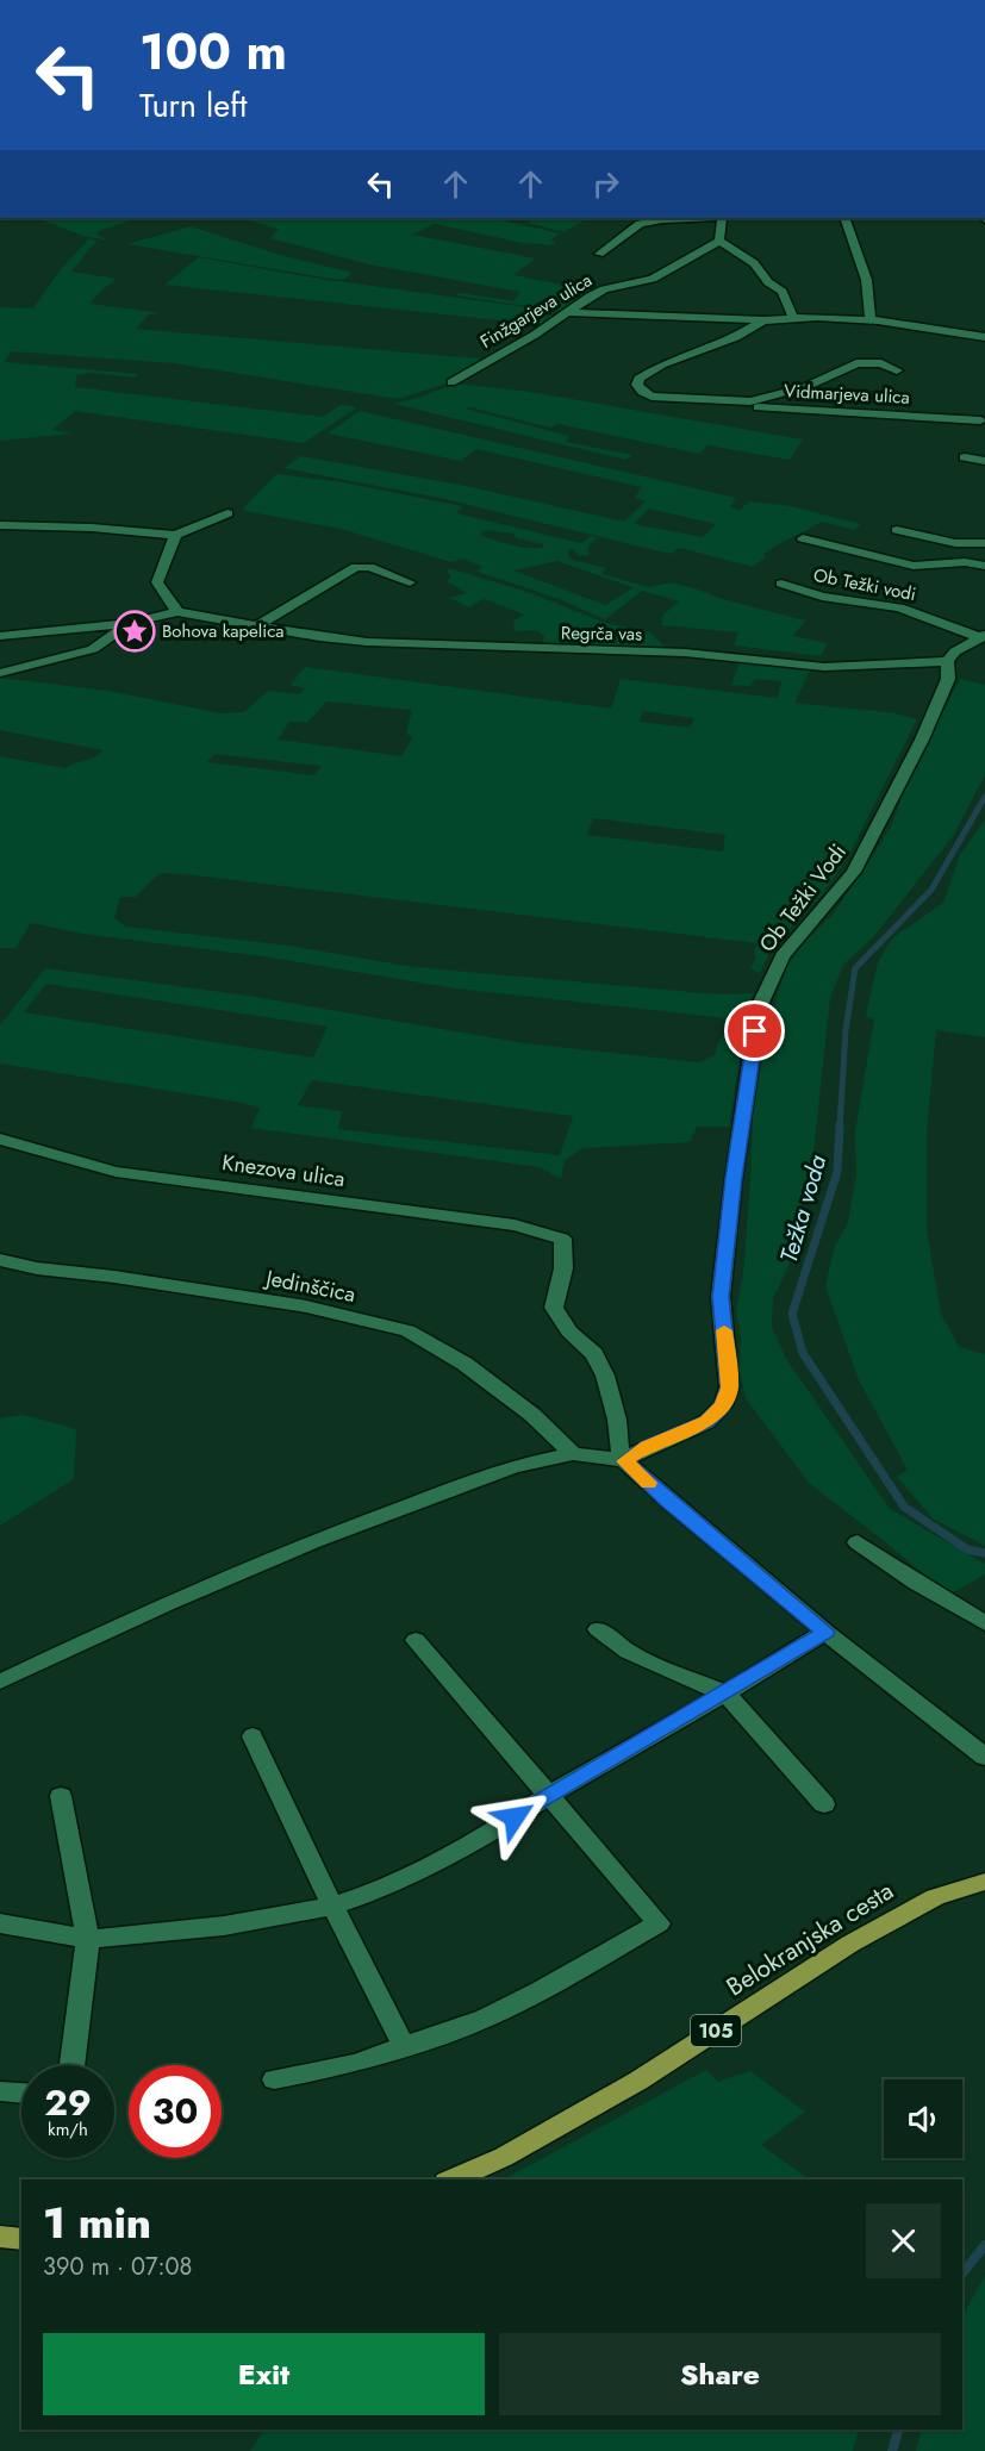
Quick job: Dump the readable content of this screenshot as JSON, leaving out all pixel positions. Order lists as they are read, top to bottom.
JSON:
{
  "streets": {
    "main road": ["Belokranjska cesta", "105"],
    "street": [
      "Finžgarjeva ulica",
      "Vidmarjeva ulica",
      "Ob Težki vodi",
      "Regrča vas",
      "Ob Težki Vodi",
      "Knezova ulica",
      "Jedinščica"
    ]
  },
  "crossings": [
    ["Finžgarjeva ulica", "Vidmarjeva ulica"],
    ["Regrča vas", "Ob Težki Vodi"],
    ["Ob Težki Vodi", "Knezova ulica"]
  ],
  "water": ["Težka voda"],
  "places": {
    "place": ["Bohova kapelica"]
  },
  "page": {
    "turn": ["100 m", "Turn left"],
    "speed": "29 km/h",
    "limit": "30",
    "heading": ["1 min", "390 m · 07:08"],
    "buttons": ["Exit", "Share"]
  }
}
